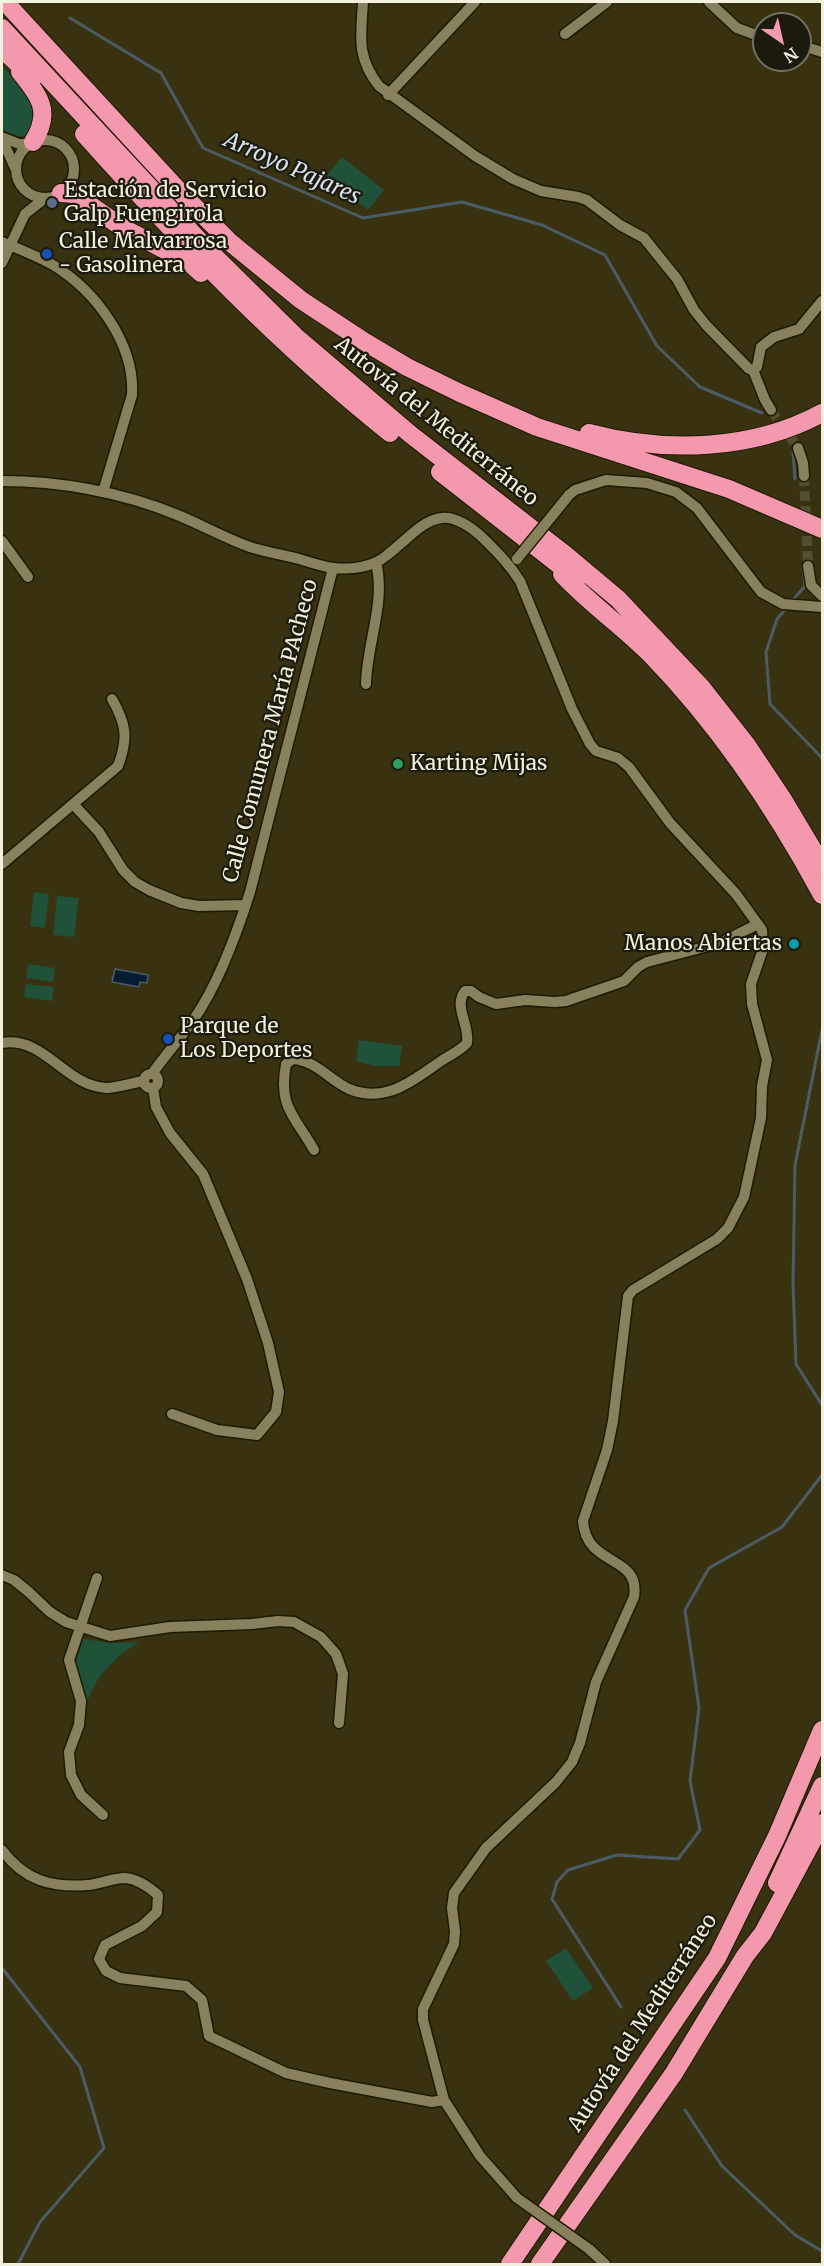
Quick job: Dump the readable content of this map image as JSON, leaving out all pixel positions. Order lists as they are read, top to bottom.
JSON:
{
  "streets": {
    "highway": ["Autovía del Mediterráneo"],
    "street": ["Calle Comunera María PAcheco"]
  },
  "water": ["Arroyo Pajares"],
  "places": [
    "Estación de Servicio Galp Fuengirola",
    "Calle Malvarrosa - Gasolinera",
    "Karting Mijas",
    "Manos Abiertas",
    "Parque de Los Deportes"
  ],
  "north": "bottom right"
}
